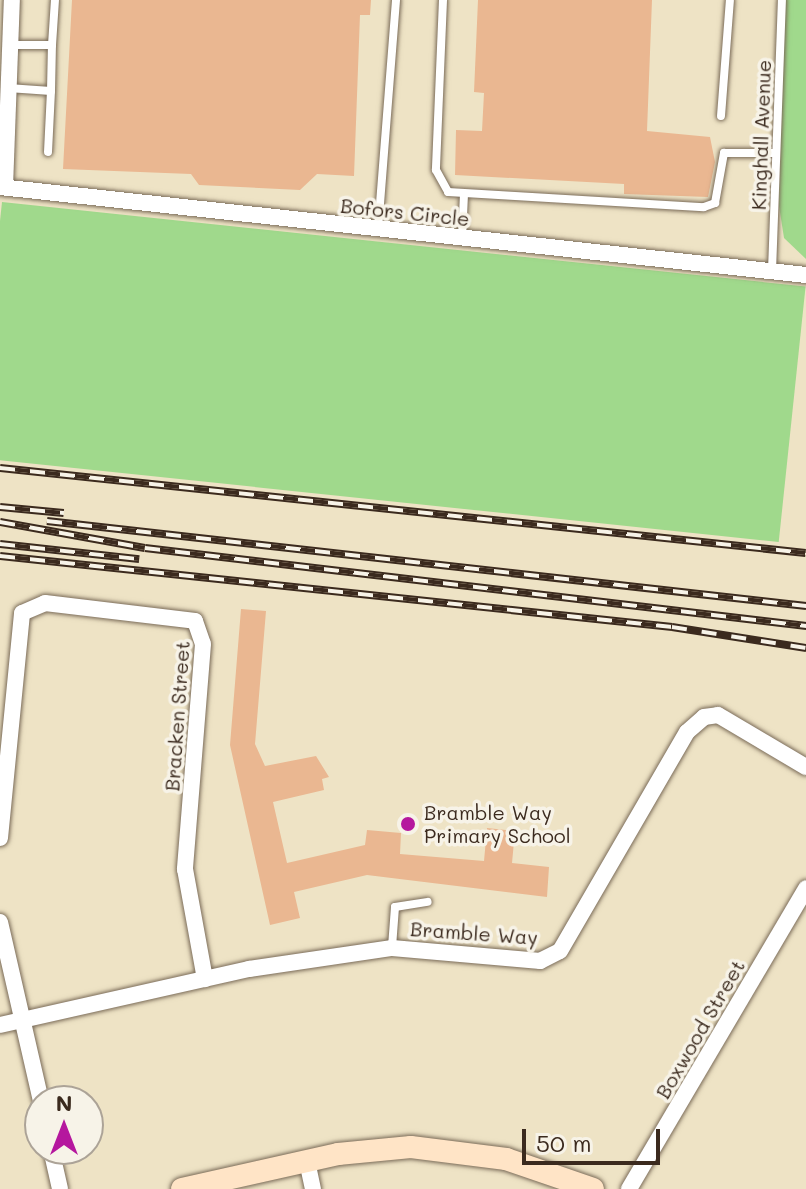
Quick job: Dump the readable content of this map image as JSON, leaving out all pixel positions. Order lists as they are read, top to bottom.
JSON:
{
  "streets": {
    "street": [
      "Bofors Circle",
      "Bracken Street",
      "Bramble Way",
      "Boxwood Street"
    ],
    "lane": ["Kinghall Avenue"]
  },
  "crossings": [
    ["Kinghall Avenue", "Bofors Circle"],
    ["Bracken Street", "Bramble Way"]
  ],
  "places": ["Bramble Way Primary School"],
  "scale_bar": "50 m",
  "north": "top"
}
